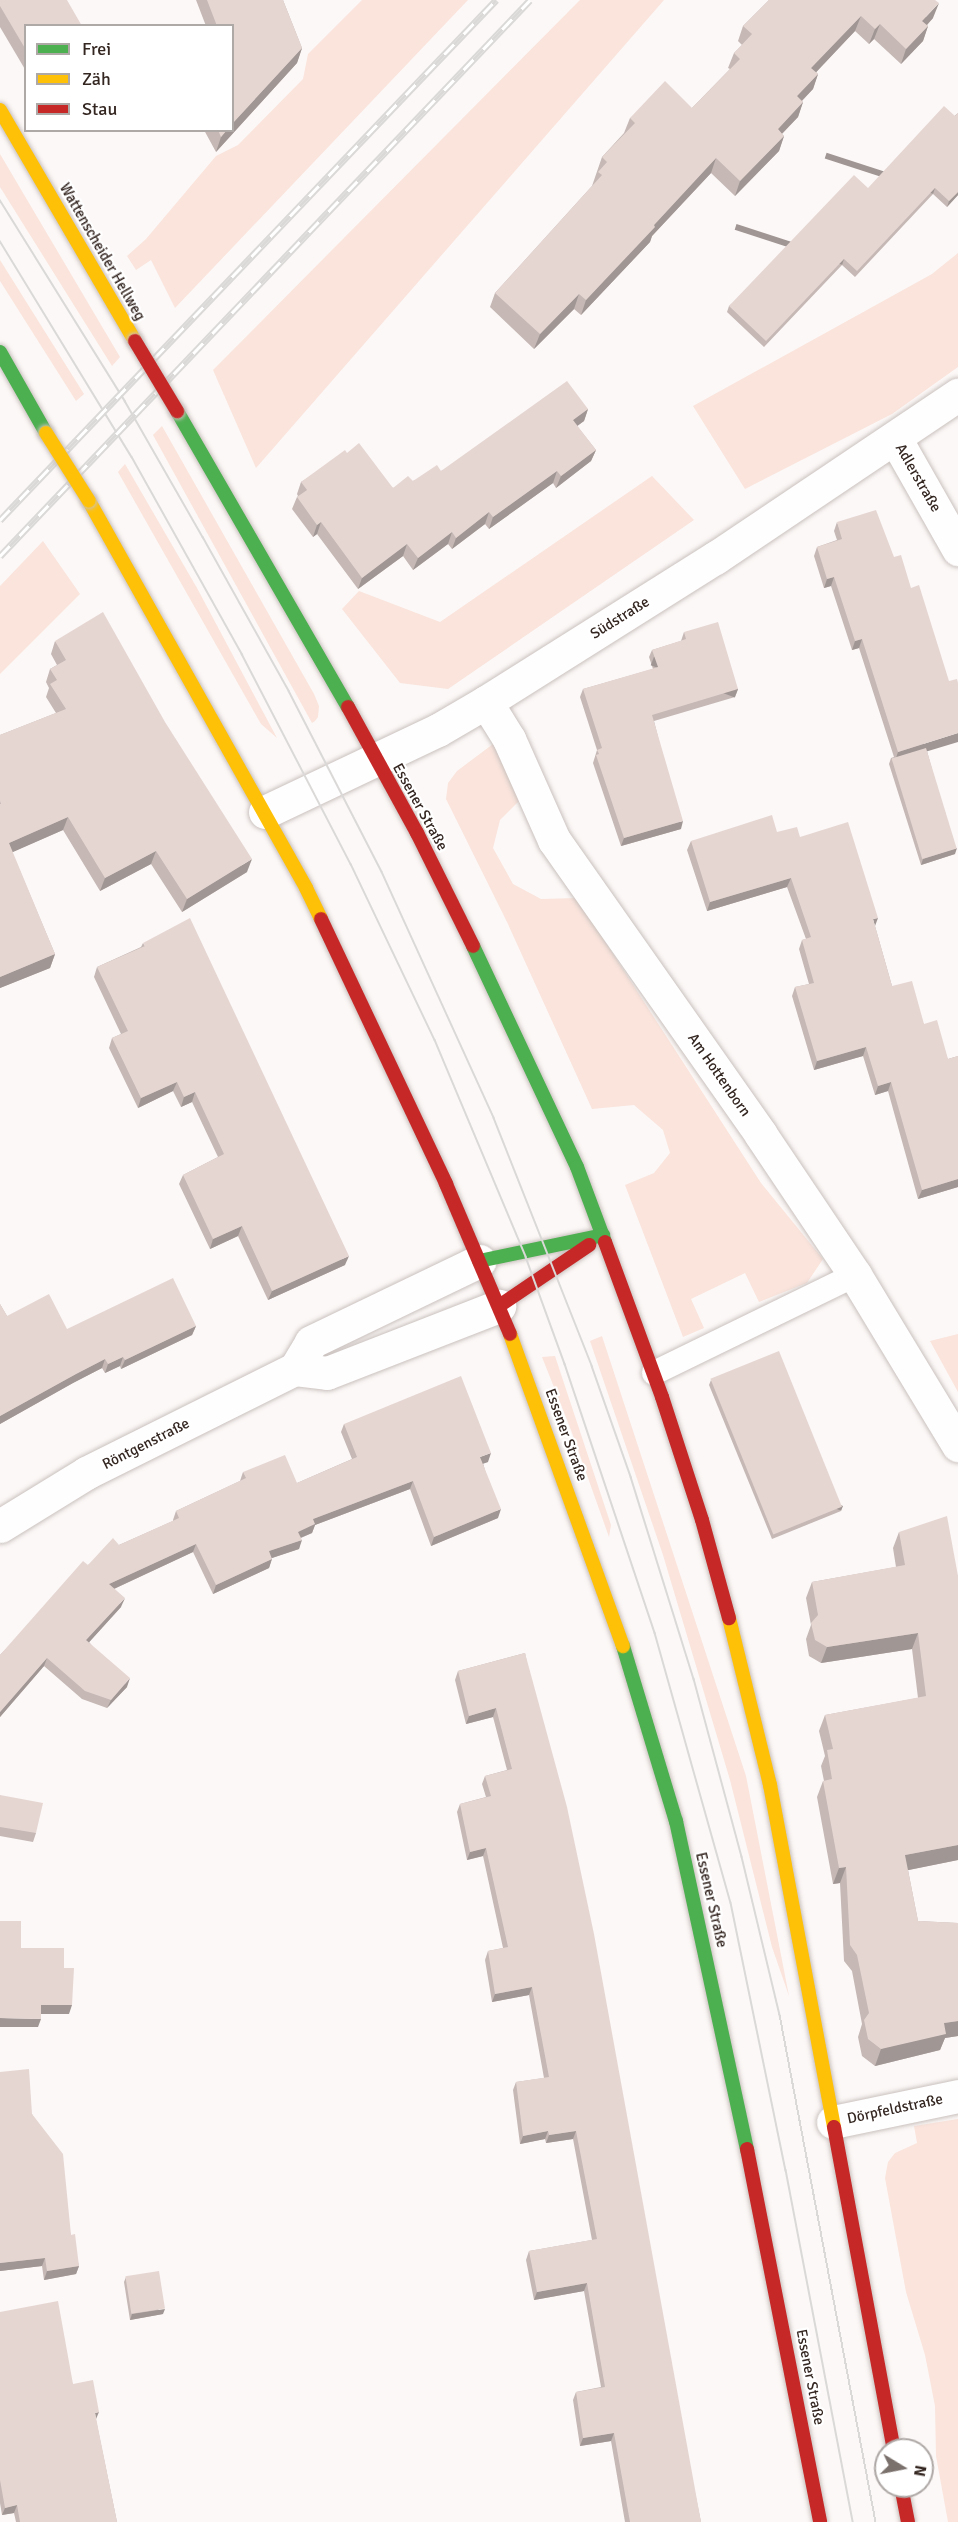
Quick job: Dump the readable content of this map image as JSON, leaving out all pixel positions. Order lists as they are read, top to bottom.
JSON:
{
  "streets": {
    "main road": ["Wattenscheider Hellweg", "Essener Straße"],
    "street": [
      "Adlerstraße",
      "Südstraße",
      "Am Hottenborn",
      "Röntgenstraße",
      "Dörpfeldstraße"
    ]
  },
  "crossings": [
    ["Wattenscheider Hellweg", "Essener Straße"],
    ["Adlerstraße", "Südstraße"],
    ["Südstraße", "Essener Straße"],
    ["Südstraße", "Am Hottenborn"],
    ["Essener Straße", "Dörpfeldstraße"]
  ],
  "legend": ["Frei", "Zäh", "Stau"],
  "north": "right"
}
